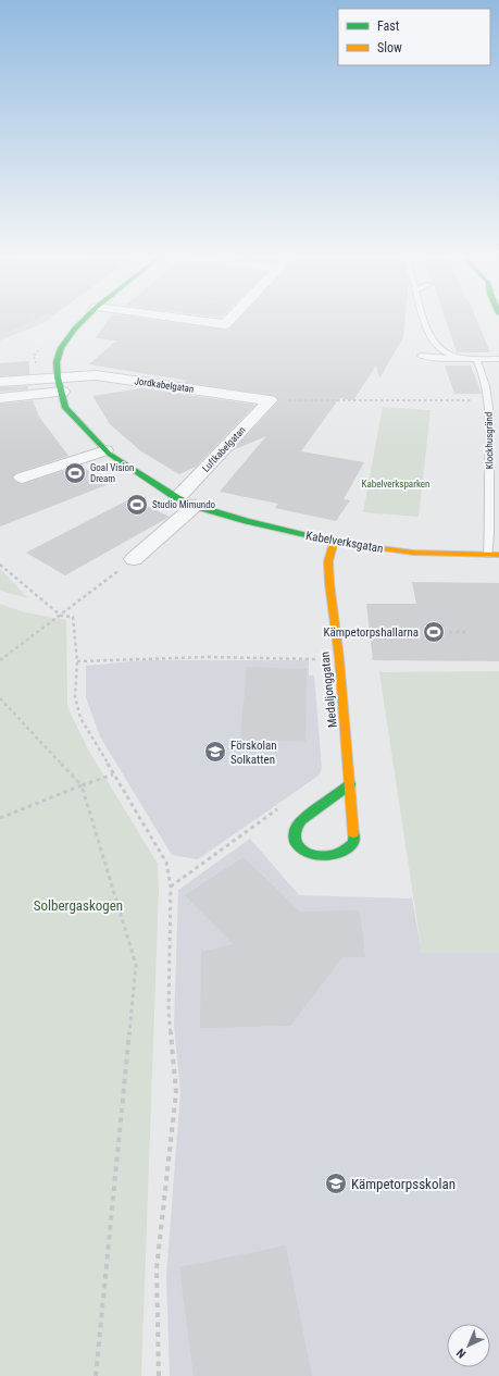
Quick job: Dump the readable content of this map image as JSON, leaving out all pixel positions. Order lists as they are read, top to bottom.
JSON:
{
  "streets": {
    "street": [
      "Jordkabelgatan",
      "Luftkabelgatan",
      "Kabelverksgatan",
      "Medaljonggatan"
    ],
    "lane": ["Klockhusgränd"]
  },
  "crossings": [
    ["Jordkabelgatan", "Luftkabelgatan"],
    ["Jordkabelgatan", "Kabelverksgatan"],
    ["Klockhusgränd", "Kabelverksgatan"],
    ["Luftkabelgatan", "Kabelverksgatan"],
    ["Kabelverksgatan", "Medaljonggatan"]
  ],
  "parks": ["Kabelverksparken", "Solbergaskogen"],
  "places": {
    "sports": ["Goal Vision Dream", "Studio Mimundo", "Kämpetorpshallarna"],
    "school or university": ["Förskolan Solkatten", "Kämpetorpsskolan"]
  },
  "legend": ["Fast", "Slow"],
  "north": "bottom left"
}
